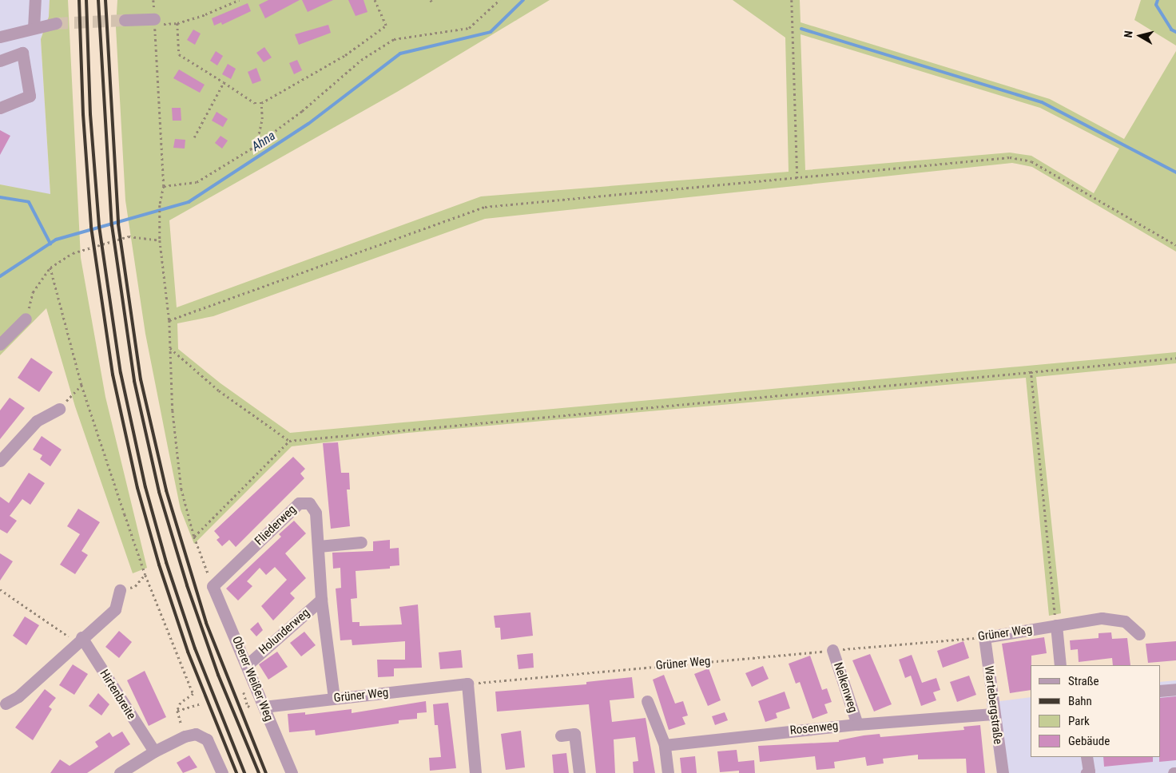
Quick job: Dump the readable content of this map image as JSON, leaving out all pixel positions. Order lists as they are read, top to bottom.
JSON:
{
  "streets": {
    "street": [
      "Fliederweg",
      "Holunderweg",
      "Grüner Weg",
      "Oberer Weißer Weg",
      "Nelkenweg",
      "Hirtenbreite",
      "Wartebergstraße",
      "Rosenweg"
    ]
  },
  "crossings": [
    ["Fliederweg", "Holunderweg"],
    ["Fliederweg", "Grüner Weg"],
    ["Fliederweg", "Oberer Weißer Weg"],
    ["Holunderweg", "Oberer Weißer Weg"],
    ["Grüner Weg", "Oberer Weißer Weg"],
    ["Grüner Weg", "Nelkenweg"],
    ["Grüner Weg", "Wartebergstraße"],
    ["Nelkenweg", "Rosenweg"],
    ["Wartebergstraße", "Rosenweg"]
  ],
  "water": ["Ahna"],
  "legend": [
    "Straße",
    "Bahn",
    "Park",
    "Gebäude"
  ],
  "north": "left"
}
